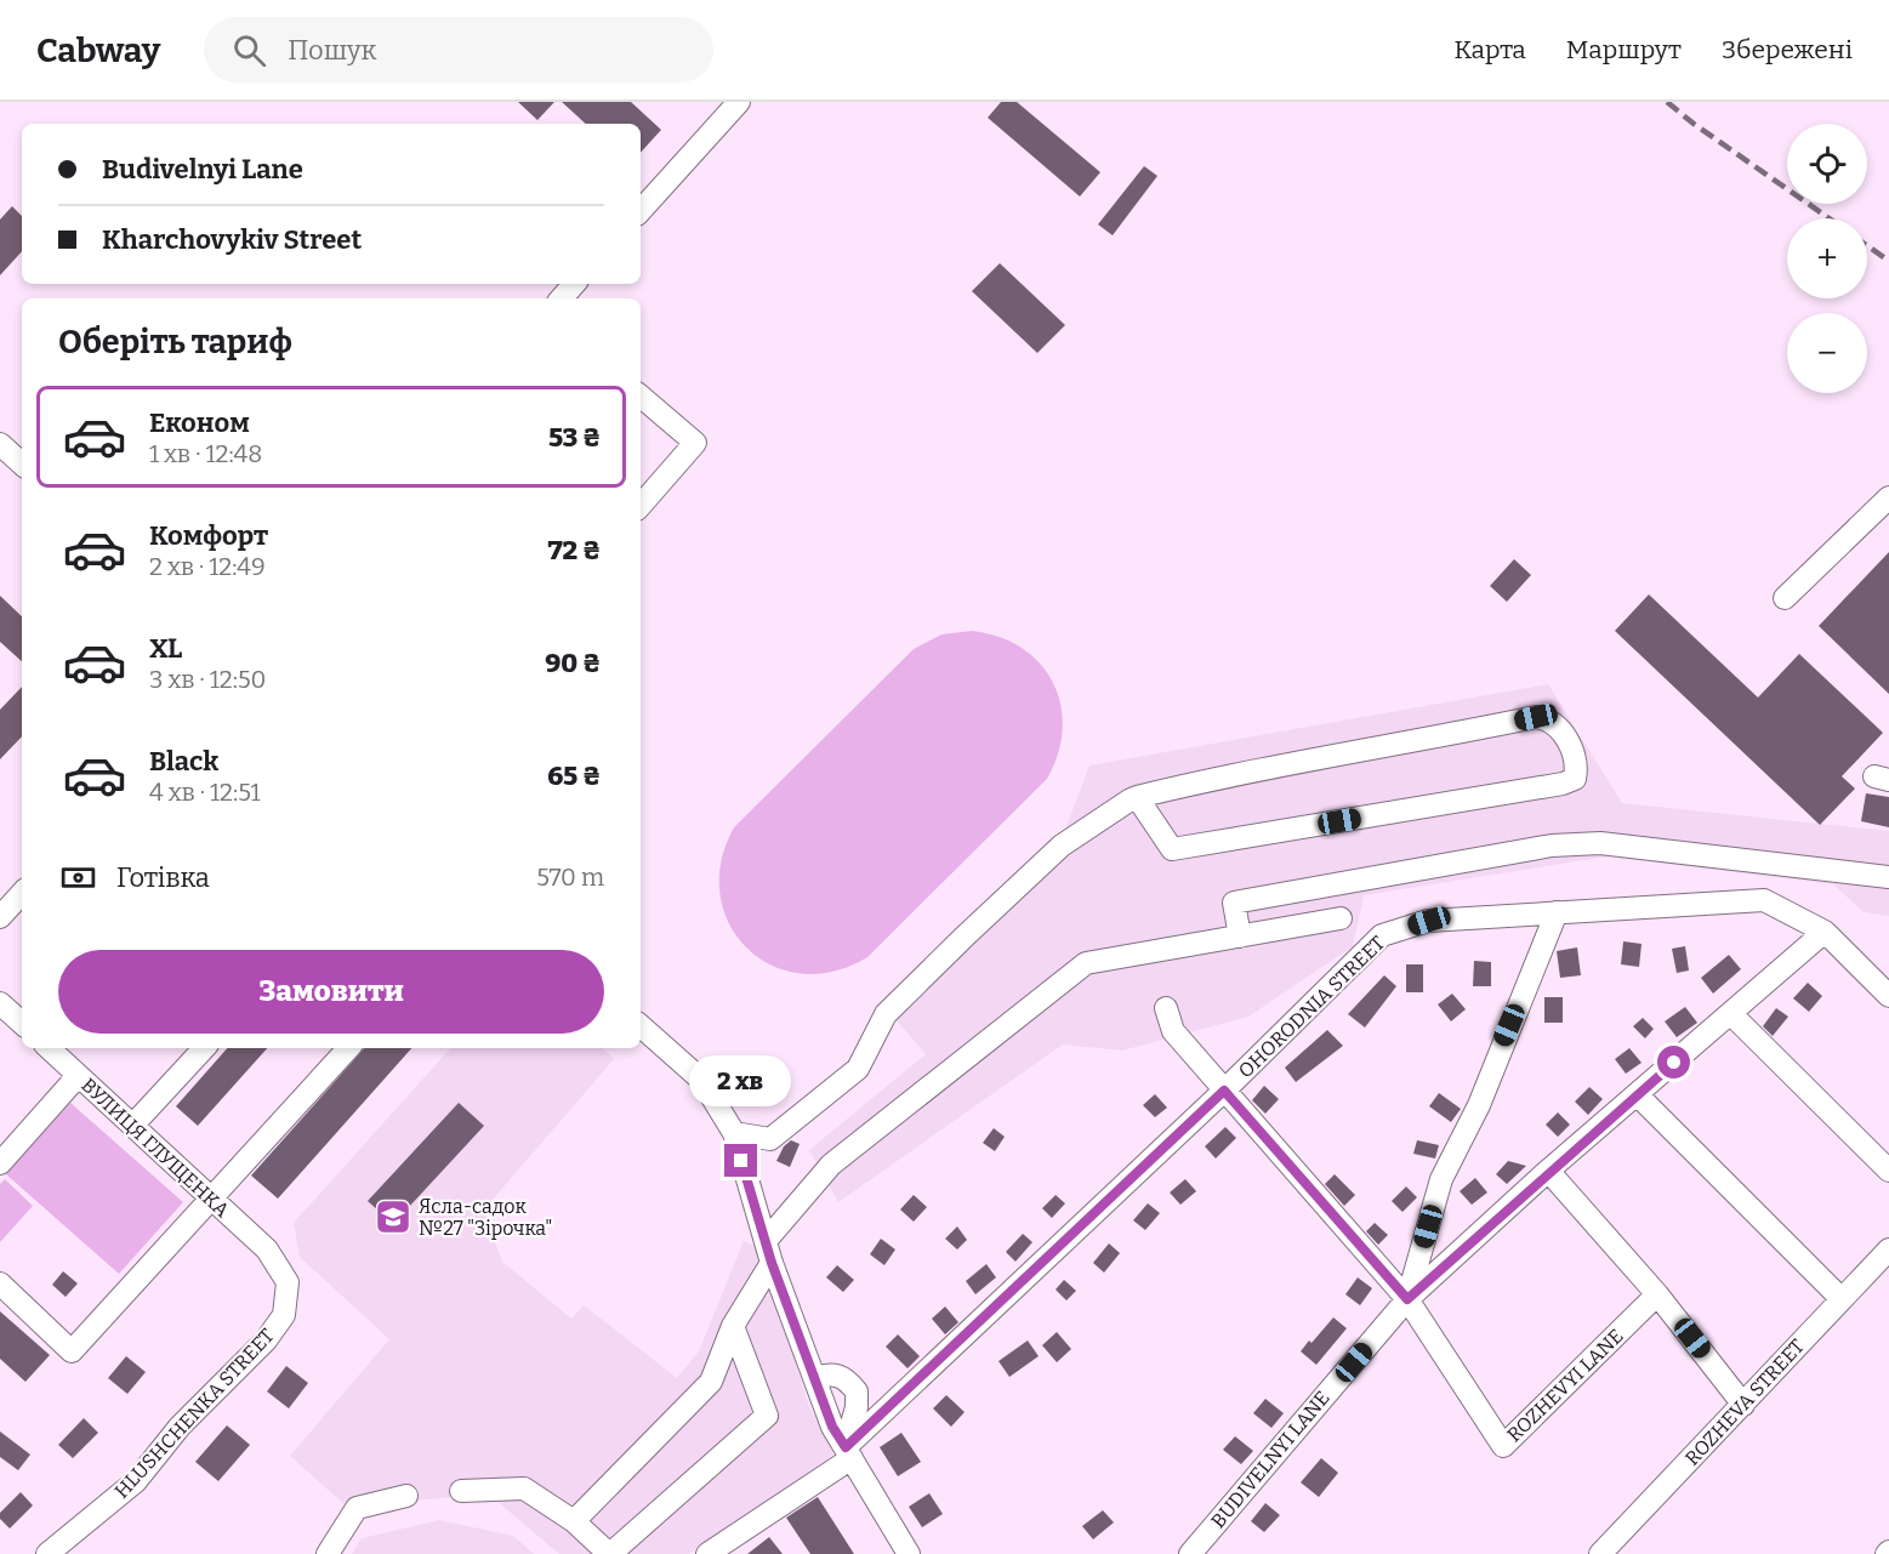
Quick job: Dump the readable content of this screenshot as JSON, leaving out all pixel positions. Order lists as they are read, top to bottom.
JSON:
{
  "streets": {
    "street": [
      "OHORODNIA STREET",
      "ВУЛИЦЯ ГЛУЩЕНКА",
      "ROZHEVYI LANE",
      "ROZHEVA STREET",
      "BUDIVELNYI LANE"
    ]
  },
  "crossings": [
    ["OHORODNIA STREET", "BUDIVELNYI LANE"],
    ["ROZHEVYI LANE", "BUDIVELNYI LANE"]
  ],
  "places": {
    "school or university": ["Ясла-садок №27 \"Зірочка\""]
  },
  "page": {
    "header": "Cabway",
    "search": "Пошук",
    "nav": ["Карта", "Маршрут", "Збережені"],
    "map_buttons": ["+", "−"],
    "banner": ["Budivelnyi Lane", "Kharchovykiv Street"],
    "heading": "Оберіть тариф",
    "list": [
      {
        "name": "Економ",
        "note": "1 хв · 12:48",
        "value": "53 ₴"
      },
      {
        "name": "Комфорт",
        "note": "2 хв · 12:49",
        "value": "72 ₴"
      },
      {
        "name": "XL",
        "note": "3 хв · 12:50",
        "value": "90 ₴"
      },
      {
        "name": "Black",
        "note": "4 хв · 12:51",
        "value": "65 ₴"
      }
    ],
    "pay": ["Готівка", "570 m"],
    "buttons": "Замовити",
    "bubble": "2 хв"
  }
}
